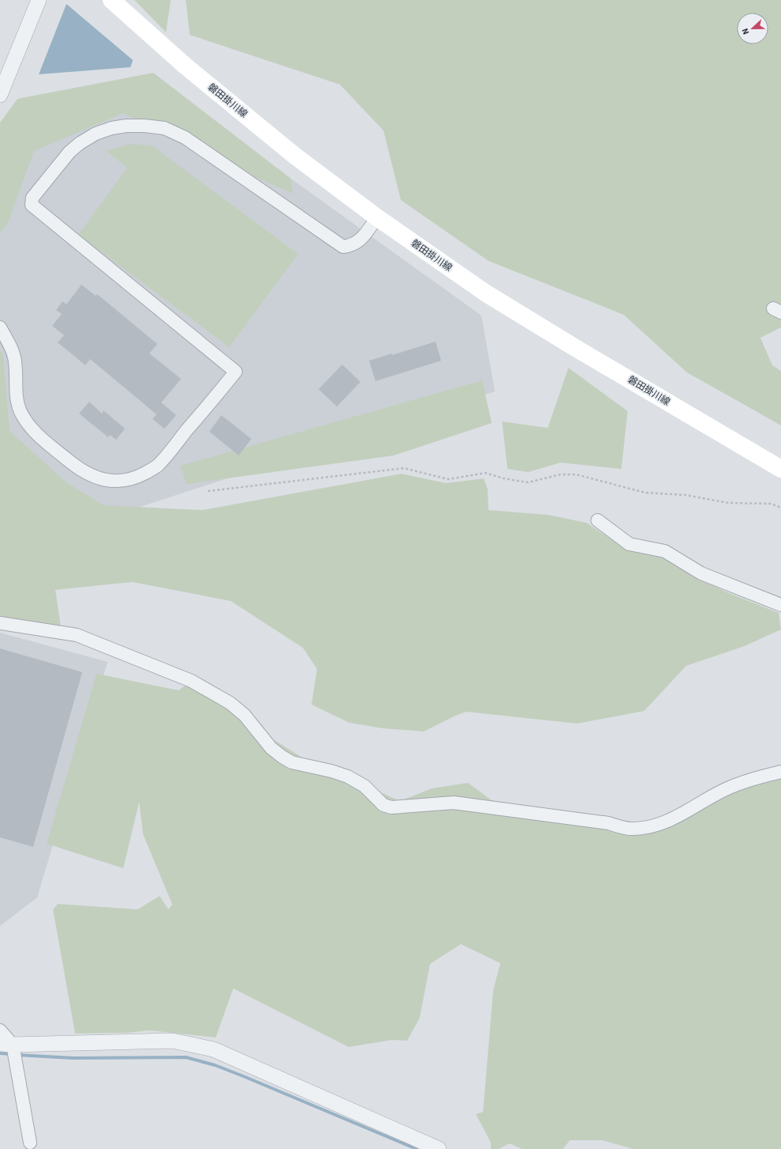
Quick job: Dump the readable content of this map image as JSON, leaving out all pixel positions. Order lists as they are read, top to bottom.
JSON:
{
  "streets": {
    "main road": ["磐田掛川線"]
  },
  "north": "left"
}
